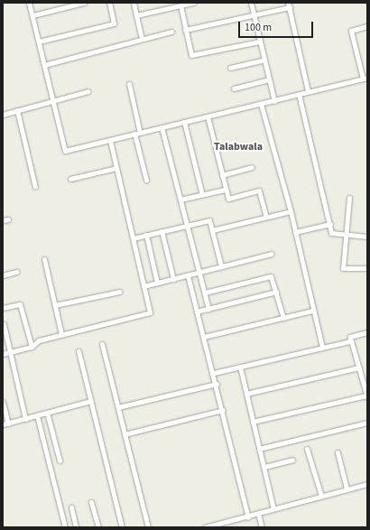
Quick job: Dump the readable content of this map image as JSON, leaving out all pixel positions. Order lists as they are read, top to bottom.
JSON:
{
  "districts": ["Talabwala"],
  "scale_bar": "100 m"
}
